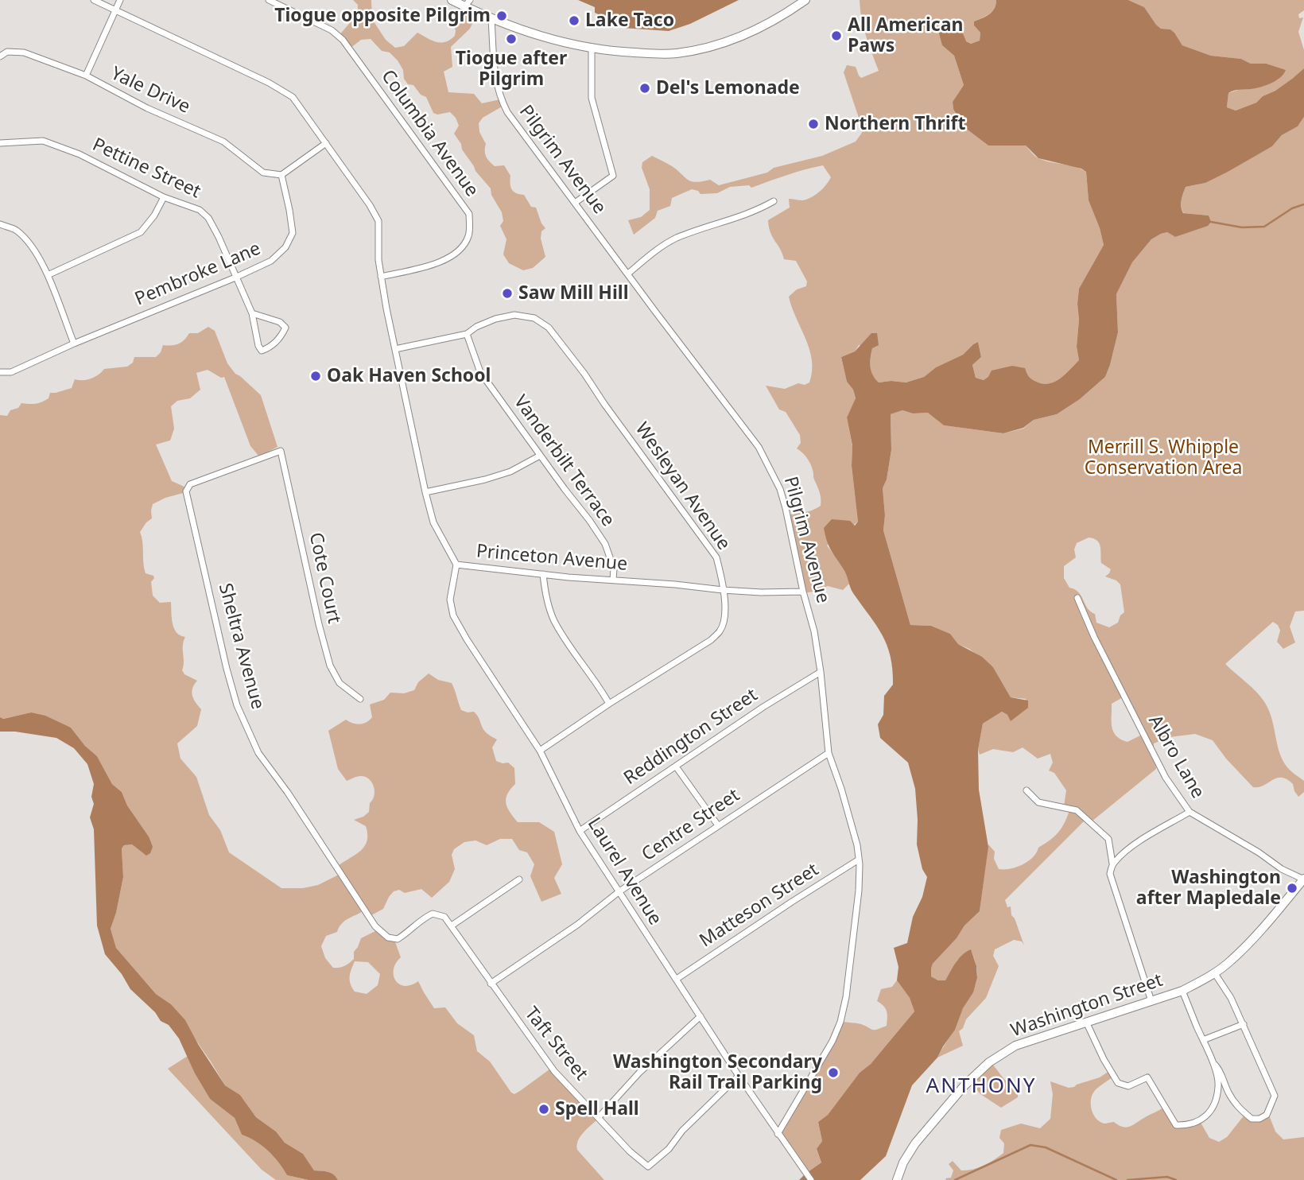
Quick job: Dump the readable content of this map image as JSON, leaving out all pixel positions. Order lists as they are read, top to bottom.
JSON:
{
  "streets": {
    "main road": ["Washington Street"],
    "street": [
      "Yale Drive",
      "Columbia Avenue",
      "Pilgrim Avenue",
      "Pettine Street",
      "Pembroke Lane",
      "Vanderbilt Terrace",
      "Wesleyan Avenue",
      "Princeton Avenue",
      "Cote Court",
      "Sheltra Avenue",
      "Reddington Street",
      "Albro Lane",
      "Centre Street",
      "Laurel Avenue",
      "Matteson Street",
      "Taft Street"
    ]
  },
  "crossings": [
    ["Yale Drive", "Pembroke Lane"],
    ["Columbia Avenue", "Princeton Avenue"],
    ["Pilgrim Avenue", "Princeton Avenue"],
    ["Pilgrim Avenue", "Reddington Street"],
    ["Pilgrim Avenue", "Centre Street"],
    ["Pilgrim Avenue", "Laurel Avenue"],
    ["Pilgrim Avenue", "Matteson Street"],
    ["Pettine Street", "Pembroke Lane"],
    ["Vanderbilt Terrace", "Wesleyan Avenue"],
    ["Vanderbilt Terrace", "Princeton Avenue"],
    ["Wesleyan Avenue", "Princeton Avenue"],
    ["Wesleyan Avenue", "Laurel Avenue"],
    ["Princeton Avenue", "Laurel Avenue"],
    ["Cote Court", "Sheltra Avenue"],
    ["Sheltra Avenue", "Taft Street"],
    ["Reddington Street", "Laurel Avenue"],
    ["Albro Lane", "Washington Street"],
    ["Centre Street", "Laurel Avenue"],
    ["Centre Street", "Taft Street"],
    ["Laurel Avenue", "Matteson Street"],
    ["Laurel Avenue", "Taft Street"]
  ],
  "districts": ["ANTHONY"],
  "parks": ["Merrill S. Whipple Conservation Area"],
  "places": [
    "Tiogue opposite Pilgrim",
    "Lake Taco",
    "All American Paws",
    "Tiogue after Pilgrim",
    "Del's Lemonade",
    "Northern Thrift",
    "Saw Mill Hill",
    "Oak Haven School",
    "Washington after Mapledale",
    "Washington Secondary Rail Trail Parking",
    "Spell Hall"
  ]
}
